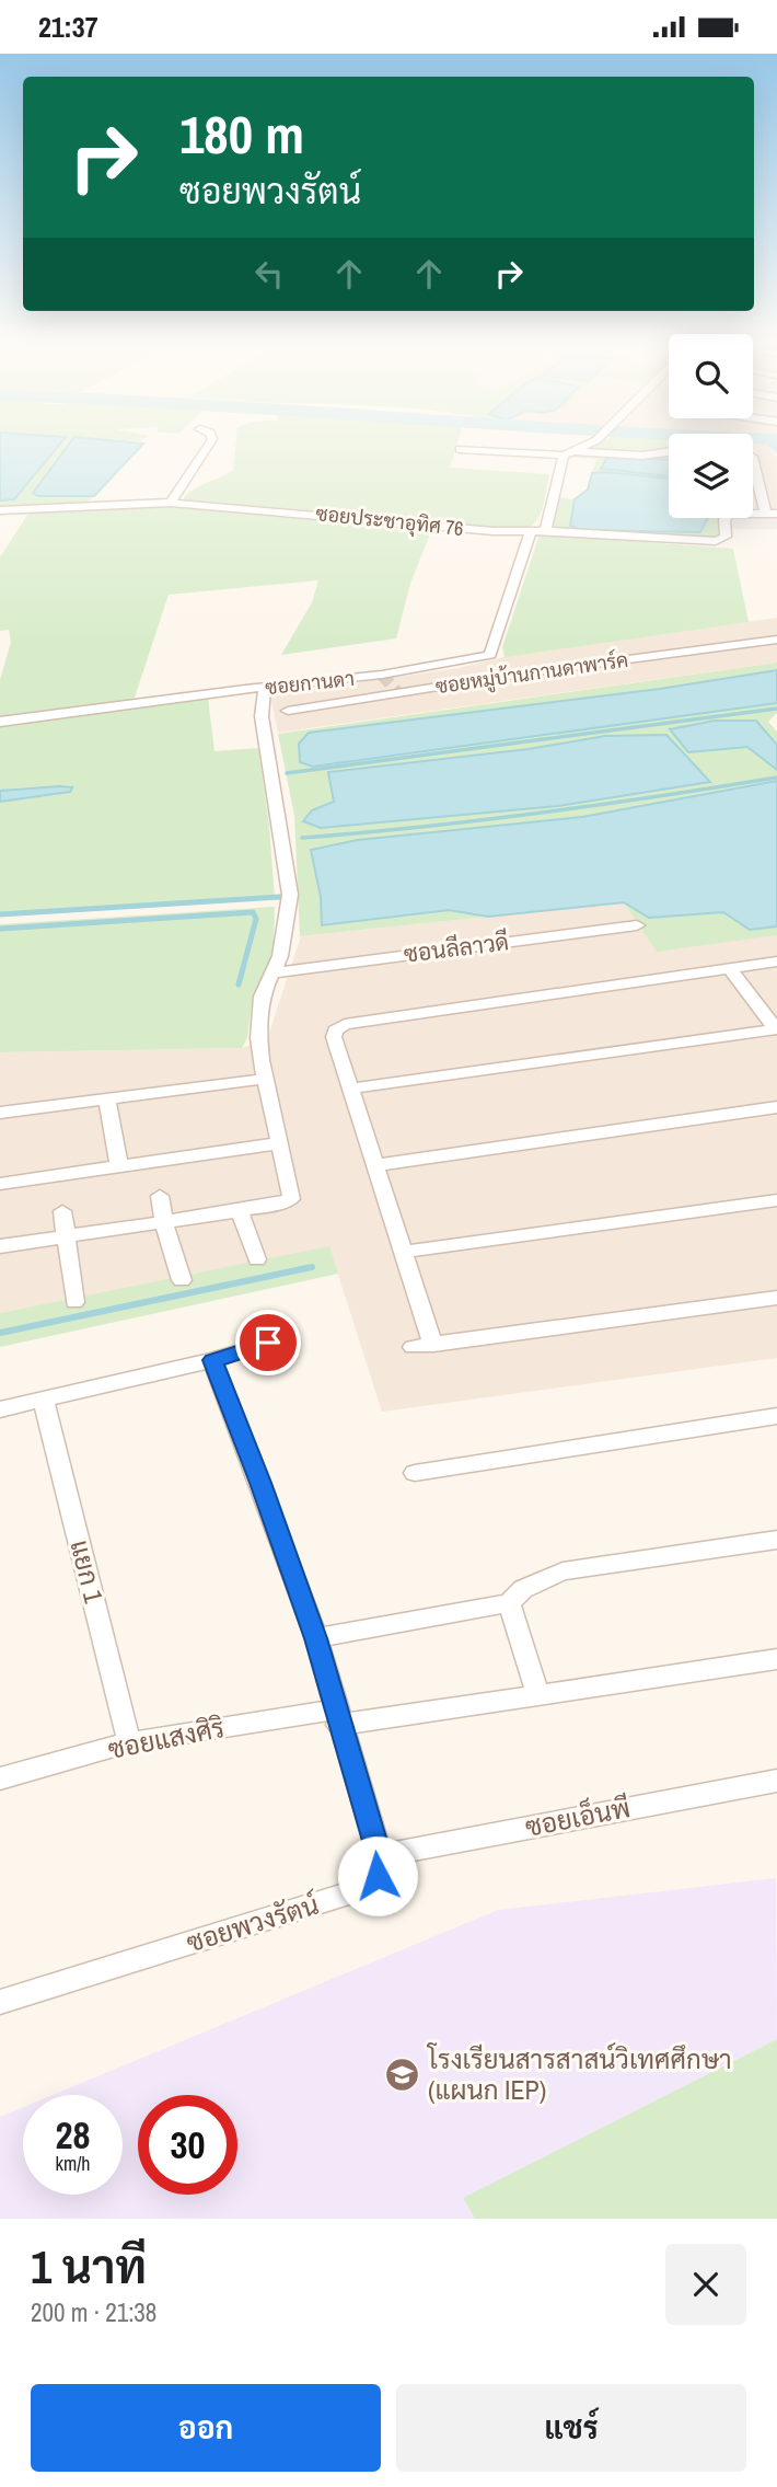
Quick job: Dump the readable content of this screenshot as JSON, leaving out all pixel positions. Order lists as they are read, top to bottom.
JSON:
{
  "streets": {
    "street": [
      "ซอยประชาอุทิศ 76",
      "ซอยหมู่บ้านกานดาพาร์ค",
      "ซอยกานดา",
      "ซอนลีลาวดี",
      "แยก 1",
      "ซอยแสงศิริ",
      "ซอยเอ็นพี",
      "ซอยพวงรัตน์"
    ]
  },
  "crossings": [
    ["ซอยประชาอุทิศ 76", "ซอยกานดา"],
    ["แยก 1", "ซอยแสงศิริ"],
    ["ซอยเอ็นพี", "ซอยพวงรัตน์"]
  ],
  "places": {
    "school or university": ["โรงเรียนสารสาสน์วิเทศศึกษา (แผนก IEP)"]
  },
  "page": {
    "status": "21:37",
    "turn": ["180 m", "ซอยพวงรัตน์"],
    "speed": "28 km/h",
    "limit": "30",
    "heading": ["1 นาที", "200 m · 21:38"],
    "buttons": ["ออก", "แชร์"]
  }
}
